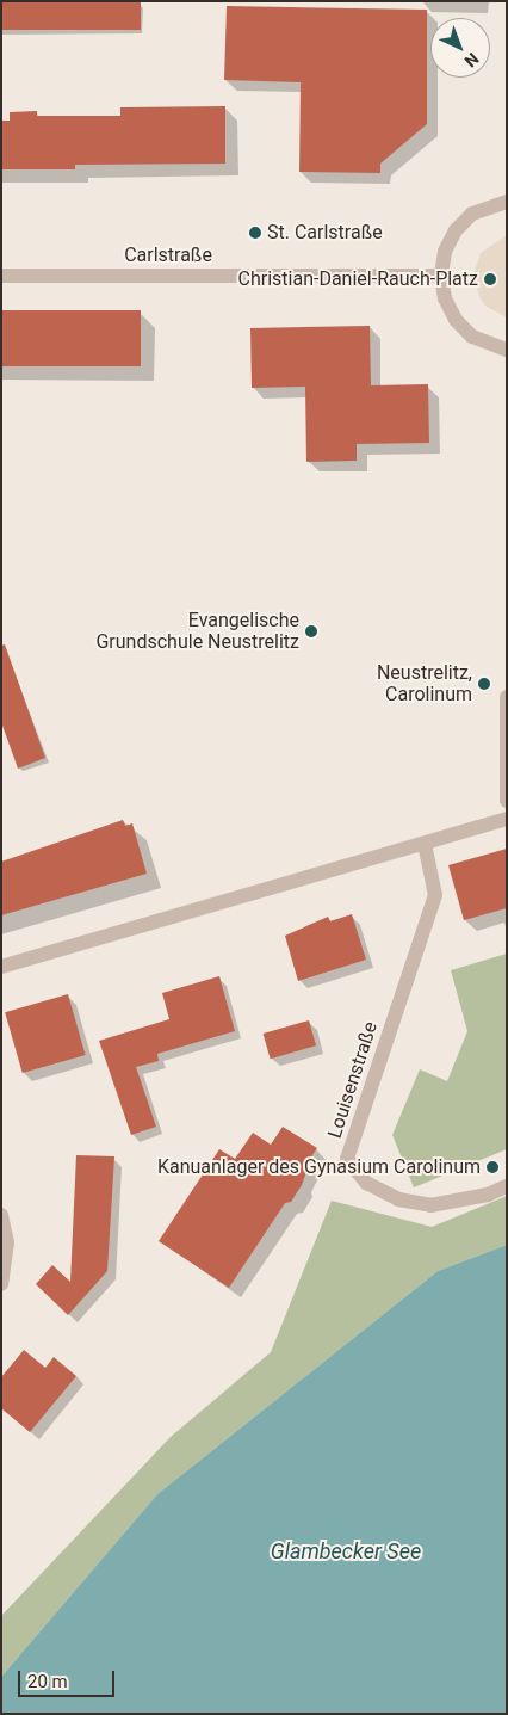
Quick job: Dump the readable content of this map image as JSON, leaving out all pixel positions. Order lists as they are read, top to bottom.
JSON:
{
  "streets": {
    "street": ["Carlstraße", "Louisenstraße"]
  },
  "water": ["Glambecker See"],
  "places": [
    "St. Carlstraße",
    "Christian-Daniel-Rauch-Platz",
    "Evangelische Grundschule Neustrelitz",
    "Neustrelitz, Carolinum",
    "Kanuanlager des Gynasium Carolinum"
  ],
  "scale_bar": "20 m",
  "north": "bottom right"
}
